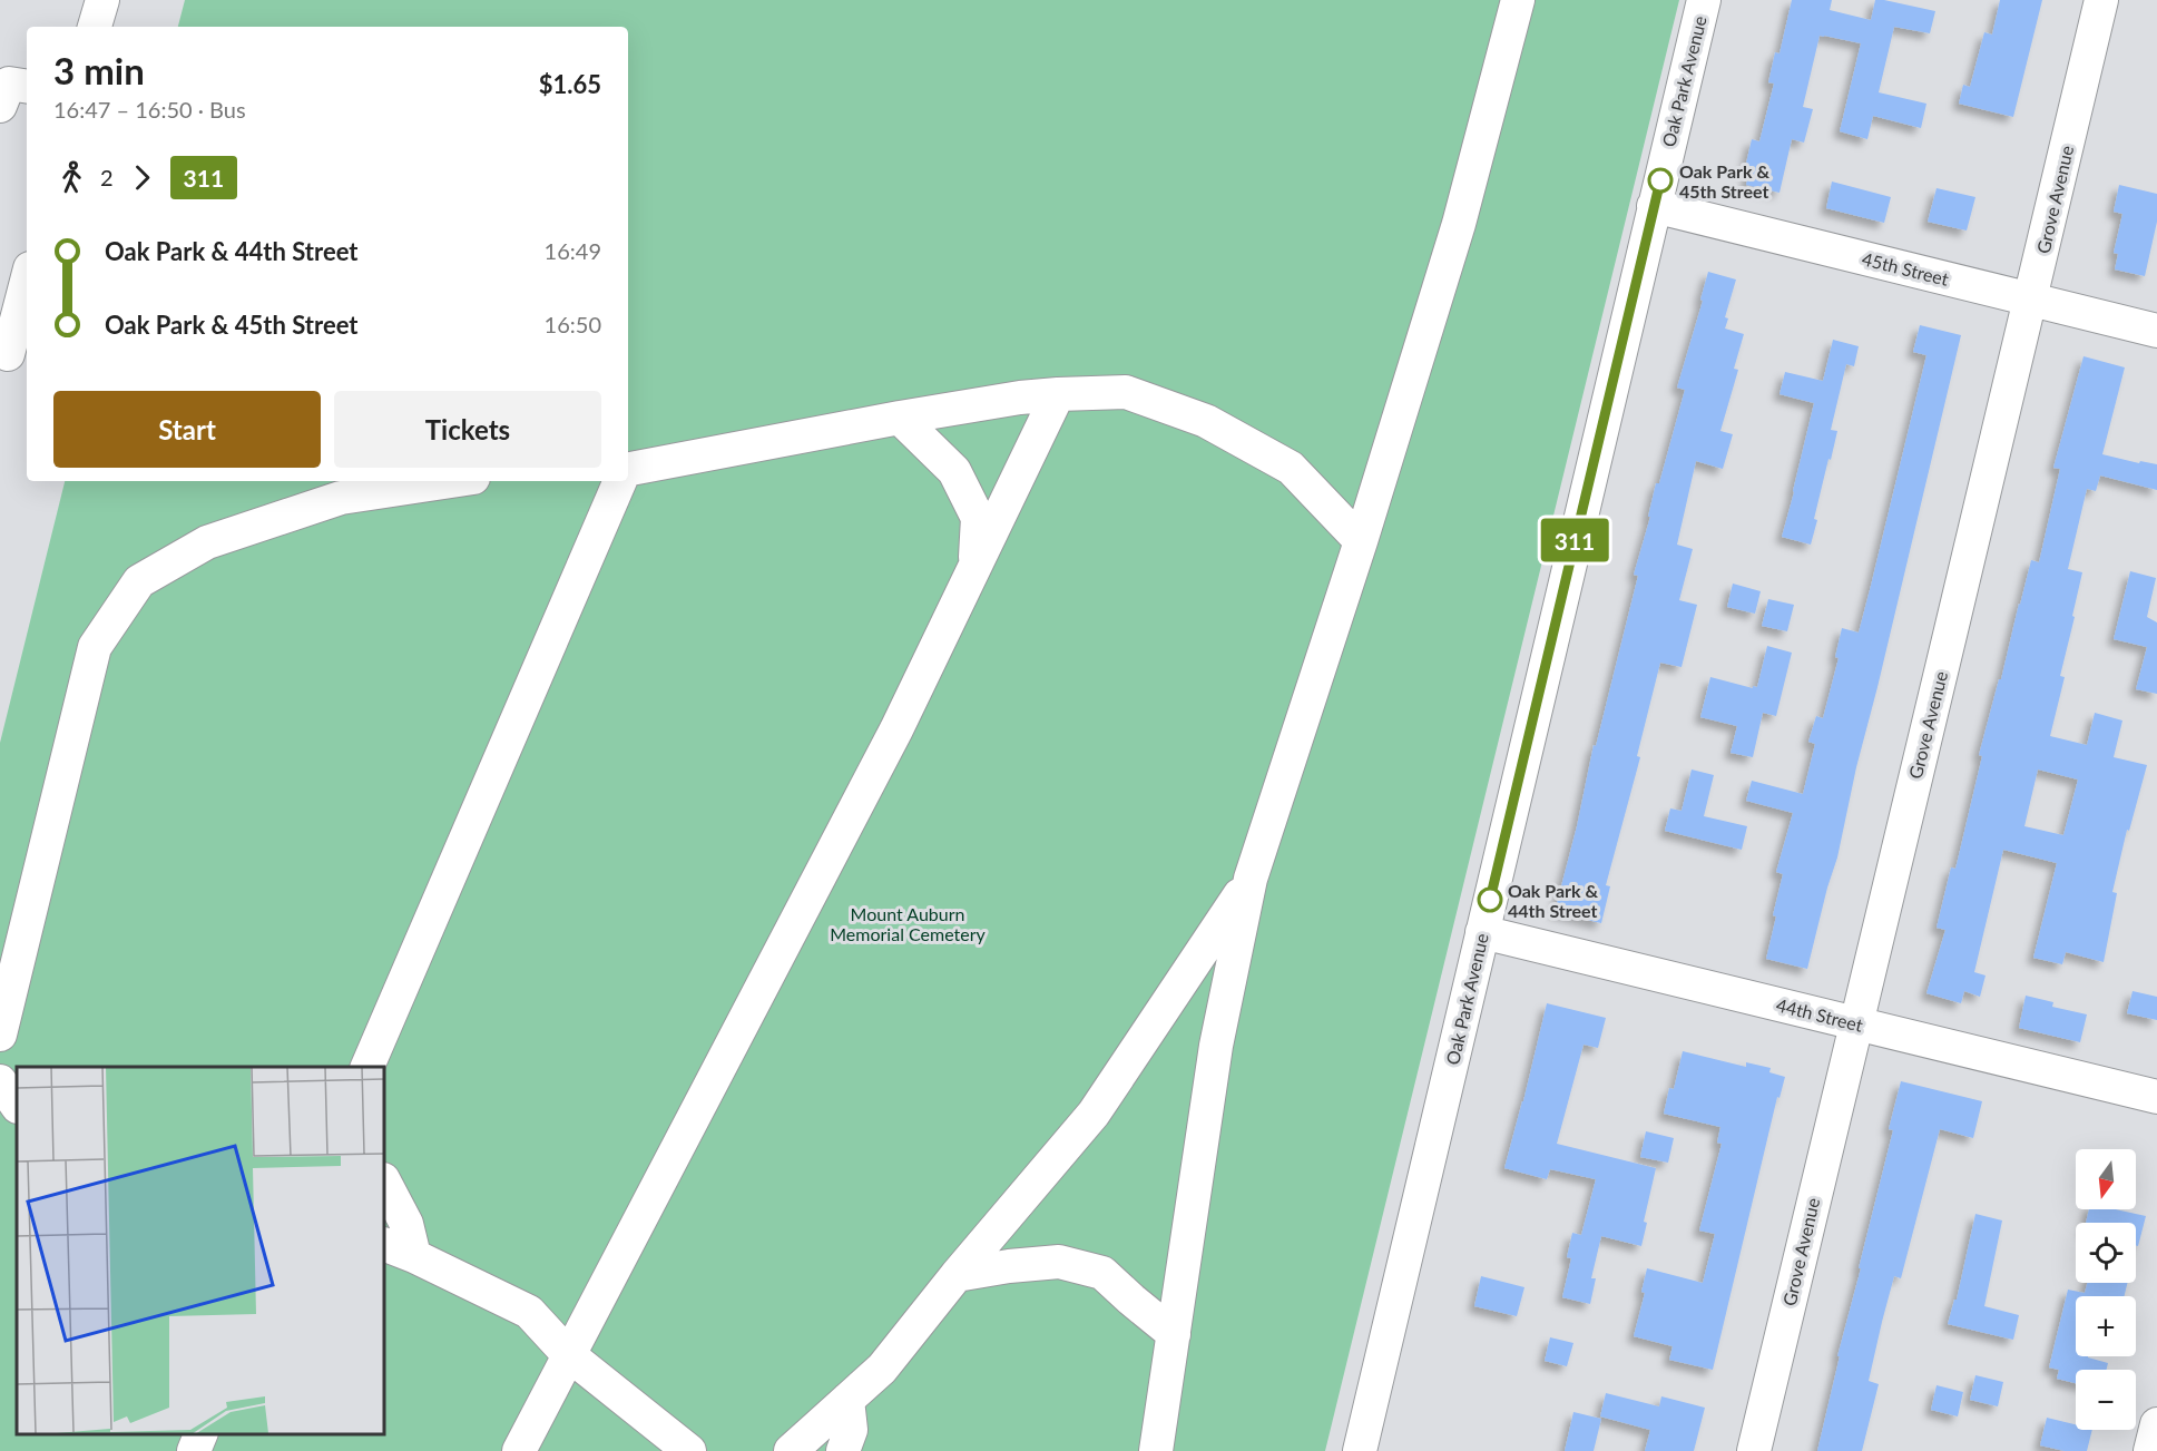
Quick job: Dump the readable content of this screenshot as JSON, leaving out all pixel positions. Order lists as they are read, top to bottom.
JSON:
{
  "streets": {
    "street": [
      "Oak Park Avenue",
      "Grove Avenue",
      "45th Street",
      "44th Street"
    ]
  },
  "crossings": [
    ["Oak Park Avenue", "45th Street"],
    ["Oak Park Avenue", "44th Street"],
    ["Grove Avenue", "45th Street"],
    ["Grove Avenue", "44th Street"]
  ],
  "parks": ["Mount Auburn Memorial Cemetery"],
  "places": ["Oak Park & 45th Street", "Oak Park & 44th Street"],
  "lines": ["bus line 311"],
  "north": "bottom",
  "page": {
    "on_map": "311",
    "heading": ["3 min", "16:47 – 16:50 · Bus", "$1.65"],
    "legs": ["2", "311"],
    "list": [
      {
        "name": "Oak Park & 44th Street",
        "value": "16:49"
      },
      {
        "name": "Oak Park & 45th Street",
        "value": "16:50"
      }
    ],
    "buttons": ["Start", "Tickets"],
    "map_buttons": ["+", "−"]
  }
}
